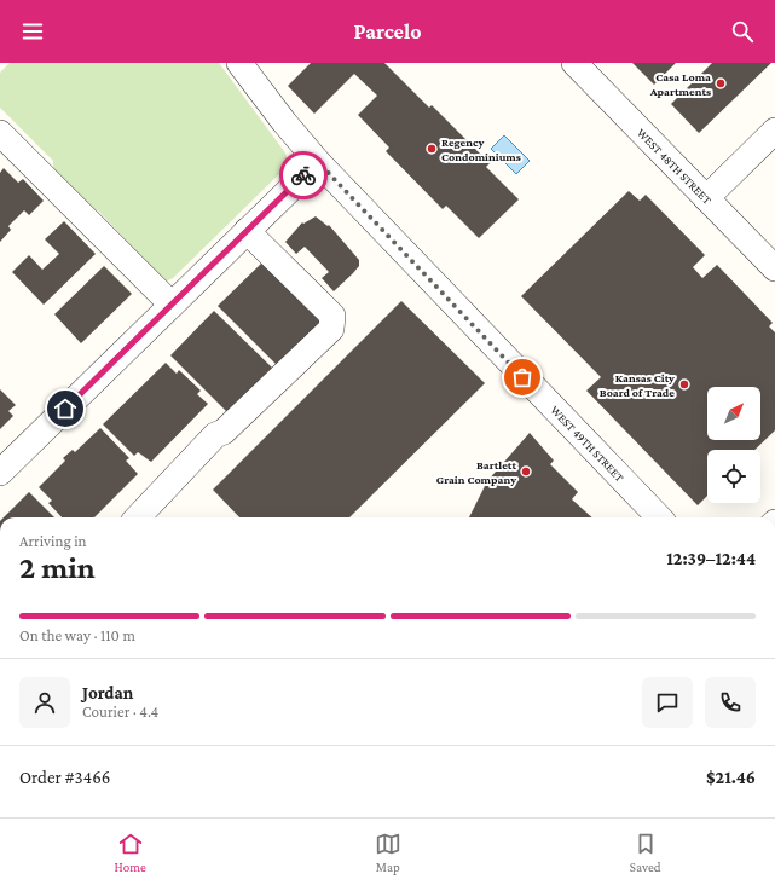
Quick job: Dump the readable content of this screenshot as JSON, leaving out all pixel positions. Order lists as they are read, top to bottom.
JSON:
{
  "streets": {
    "street": ["WEST 48TH STREET", "WEST 49TH STREET"]
  },
  "places": [
    "Casa Loma Apartments",
    "Regency Condominiums",
    "Kansas City Board of Trade",
    "Bartlett Grain Company"
  ],
  "north": "top right",
  "page": {
    "header": "Parcelo",
    "heading": ["2 min", "Arriving in", "12:39–12:44"],
    "panel": [
      "Jordan",
      "Courier · 4.4",
      "Order #3466",
      "$21.46"
    ],
    "bar": "On the way · 110 m",
    "tabs": ["Home", "Map", "Saved"]
  }
}
